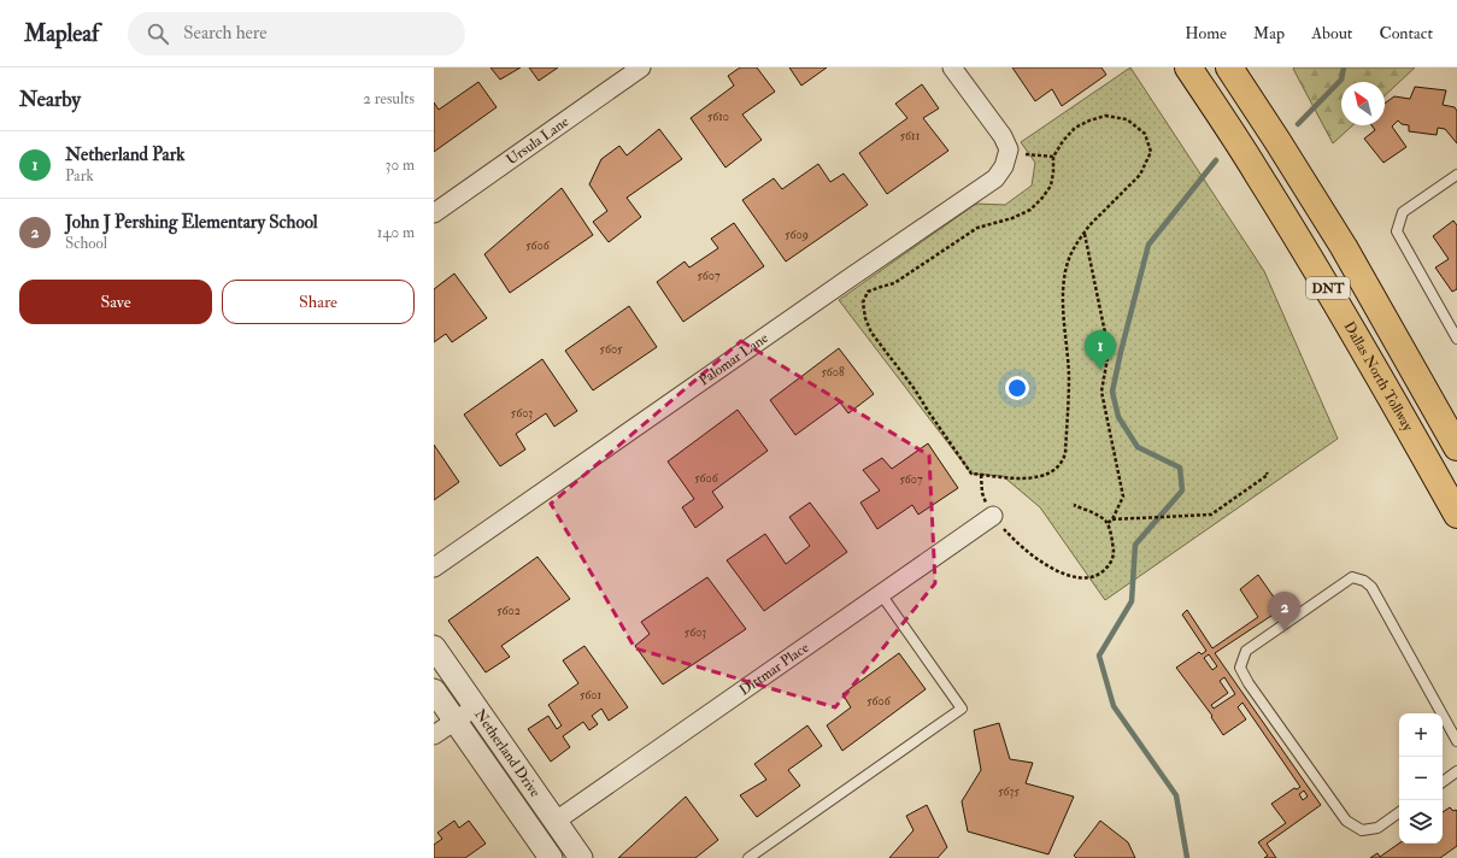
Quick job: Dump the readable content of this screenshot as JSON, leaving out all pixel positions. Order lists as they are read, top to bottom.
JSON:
{
  "streets": {
    "highway": ["DNT", "Dallas North Tollway"],
    "street": [
      "Ursula Lane",
      "Palomar Lane",
      "Dittmar Place",
      "Netherland Drive"
    ]
  },
  "crossings": [
    ["Dittmar Place", "Netherland Drive"]
  ],
  "house_numbers": [
    "5610",
    "5611",
    "5609",
    "5606",
    "5607",
    "5605",
    "5608",
    "5603",
    "5606",
    "5607",
    "5602",
    "5603",
    "5601",
    "5606",
    "5635"
  ],
  "north": "top left",
  "page": {
    "header": "Mapleaf",
    "search": "Search here",
    "nav": [
      "Home",
      "Map",
      "About",
      "Contact"
    ],
    "heading": ["Nearby", "2 results"],
    "list": [
      {
        "mark": "1",
        "name": "Netherland Park",
        "note": "Park",
        "value": "30 m"
      },
      {
        "mark": "2",
        "name": "John J Pershing Elementary School",
        "note": "School",
        "value": "140 m"
      }
    ],
    "buttons": ["Save", "Share"],
    "pins": ["1", "2"],
    "map_buttons": ["+", "−"]
  }
}
